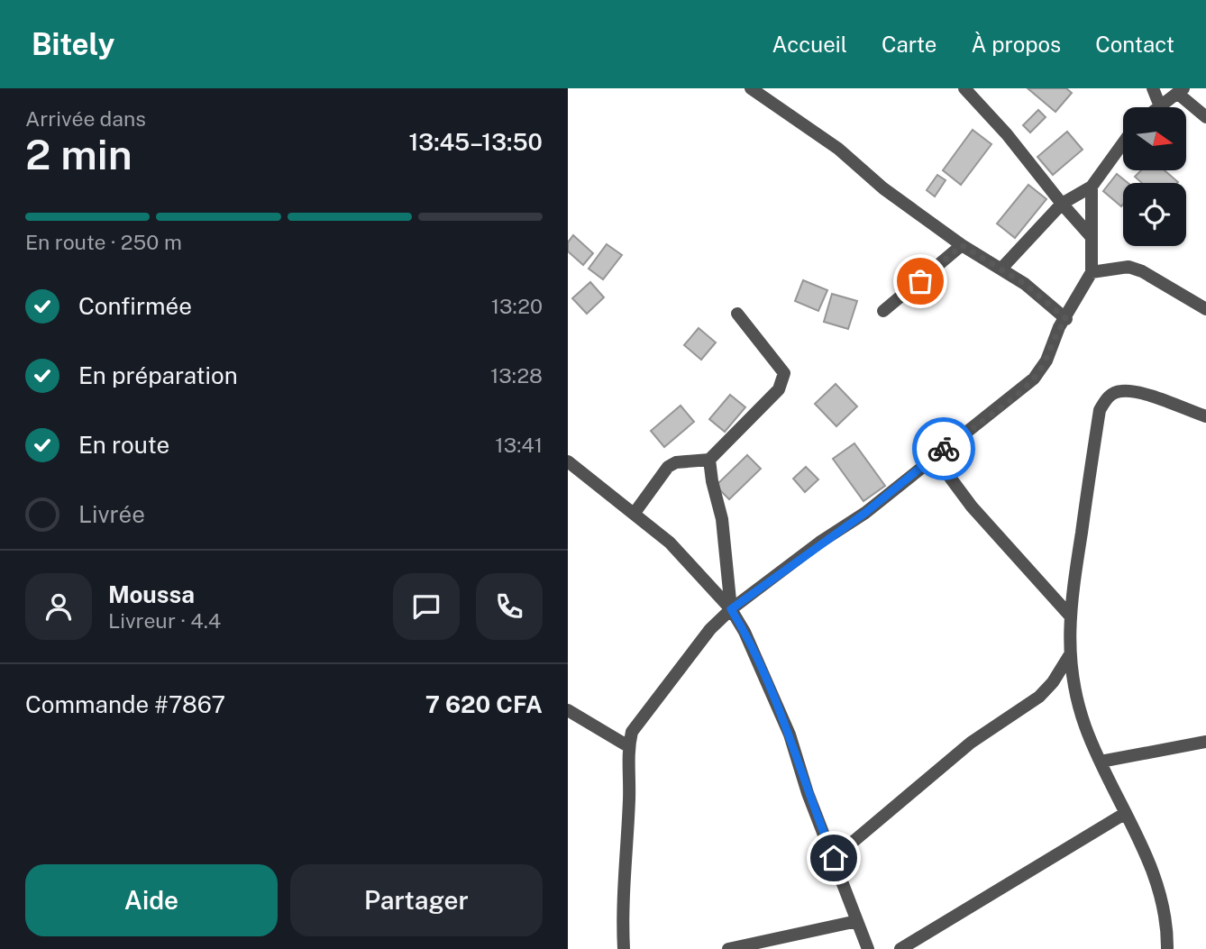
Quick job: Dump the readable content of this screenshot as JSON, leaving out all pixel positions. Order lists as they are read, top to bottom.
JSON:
{
  "north": "right",
  "page": {
    "header": "Bitely",
    "nav": [
      "Accueil",
      "Carte",
      "À propos",
      "Contact"
    ],
    "heading": ["2 min", "Arrivée dans", "13:45–13:50"],
    "panel": [
      "Moussa",
      "Livreur · 4.4",
      "Commande #7867",
      "7 620 CFA"
    ],
    "bar": "En route · 250 m",
    "list": [
      ["Confirmée", "13:20"],
      ["En préparation", "13:28"],
      ["En route", "13:41"],
      "Livrée"
    ],
    "buttons": ["Aide", "Partager"]
  }
}
